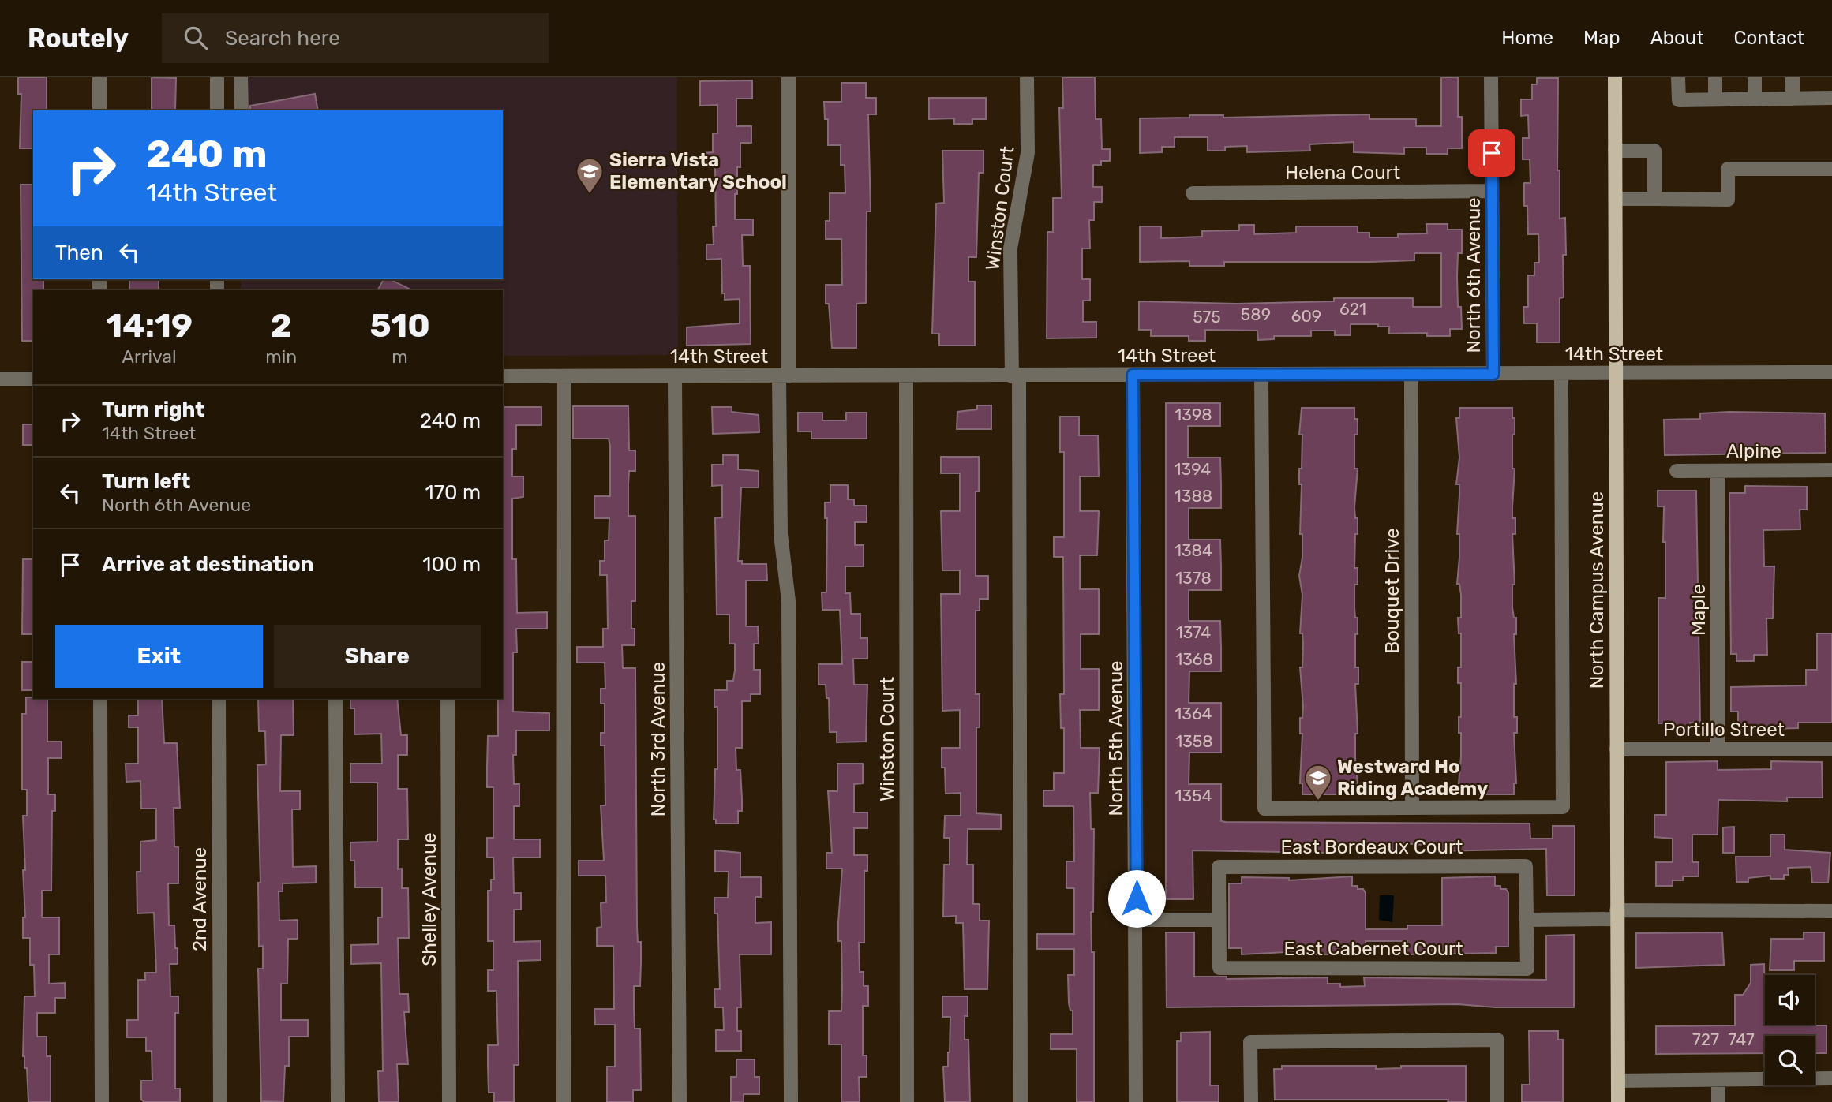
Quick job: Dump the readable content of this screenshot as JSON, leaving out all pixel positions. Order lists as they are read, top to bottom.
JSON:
{
  "streets": {
    "main road": ["North Campus Avenue"],
    "street": [
      "Helena Court",
      "Winston Court",
      "North 6th Avenue",
      "14th Street",
      "Alpine",
      "Bouquet Drive",
      "Maple",
      "Portillo Street",
      "North 5th Avenue",
      "North 3rd Avenue",
      "East Bordeaux Court",
      "2nd Avenue",
      "Shelley Avenue",
      "East Cabernet Court"
    ]
  },
  "crossings": [
    ["Helena Court", "North 6th Avenue"],
    ["Winston Court", "14th Street"],
    ["North 6th Avenue", "14th Street"],
    ["14th Street", "North Campus Avenue"],
    ["14th Street", "Bouquet Drive"],
    ["14th Street", "North 5th Avenue"],
    ["14th Street", "North 3rd Avenue"],
    ["Alpine", "Maple"],
    ["North Campus Avenue", "Portillo Street"],
    ["Maple", "Portillo Street"],
    ["East Bordeaux Court", "East Cabernet Court"]
  ],
  "places": {
    "school or university": ["Sierra Vista Elementary School", "Westward Ho Riding Academy"]
  },
  "house_numbers": [
    "621",
    "589",
    "609",
    "575",
    "1398",
    "1394",
    "1388",
    "1384",
    "1378",
    "1374",
    "1368",
    "1364",
    "1358",
    "1354",
    "727",
    "747"
  ],
  "page": {
    "header": "Routely",
    "search": "Search here",
    "nav": [
      "Home",
      "Map",
      "About",
      "Contact"
    ],
    "turn": ["240 m", "14th Street"],
    "then": "Then",
    "eta": [
      "14:19",
      "Arrival",
      "2",
      "min",
      "510",
      "m"
    ],
    "list": [
      {
        "name": "Turn right",
        "note": "14th Street",
        "value": "240 m"
      },
      {
        "name": "Turn left",
        "note": "North 6th Avenue",
        "value": "170 m"
      },
      {
        "name": "Arrive at destination",
        "value": "100 m"
      }
    ],
    "buttons": ["Exit", "Share"]
  }
}
